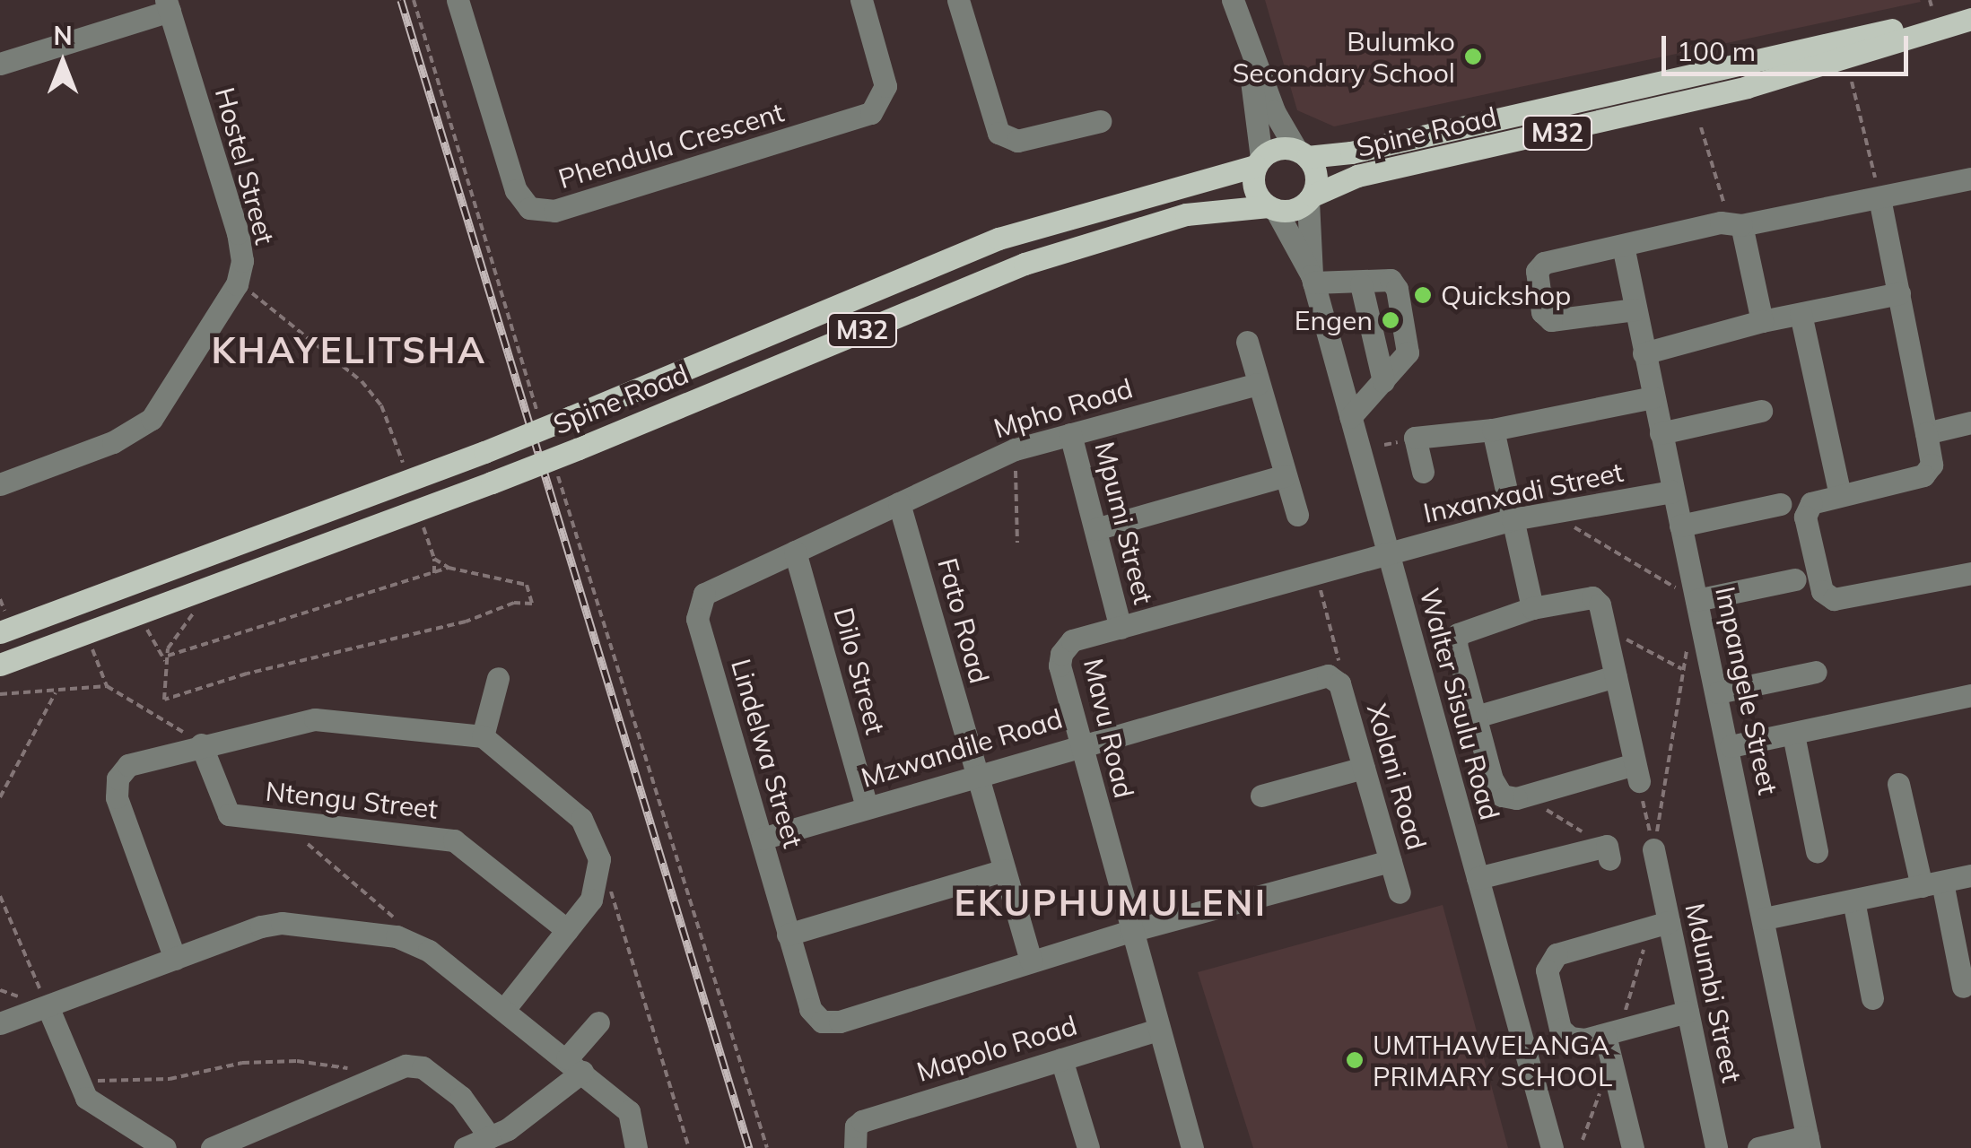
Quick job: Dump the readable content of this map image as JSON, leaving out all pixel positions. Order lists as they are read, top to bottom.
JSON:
{
  "streets": {
    "main road": ["Spine Road", "M32"],
    "street": [
      "Phendula Crescent",
      "Hostel Street",
      "Mpho Road",
      "Inxanxadi Street",
      "Mpumi Street",
      "Fato Road",
      "Dilo Street",
      "Impangele Street",
      "Walter Sisulu Road",
      "Mavu Road",
      "Mzwandile Road",
      "Lindelwa Street",
      "Xolani Road",
      "Ntengu Street",
      "Mdumbi Street",
      "Mapolo Road"
    ]
  },
  "crossings": [
    ["Spine Road", "Walter Sisulu Road"],
    ["Mpho Road", "Mpumi Street"],
    ["Mpho Road", "Fato Road"],
    ["Mpho Road", "Dilo Street"],
    ["Mpho Road", "Lindelwa Street"],
    ["Inxanxadi Street", "Impangele Street"],
    ["Inxanxadi Street", "Walter Sisulu Road"],
    ["Inxanxadi Street", "Mavu Road"],
    ["Mpumi Street", "Mavu Road"],
    ["Fato Road", "Mzwandile Road"],
    ["Fato Road", "Lindelwa Street"],
    ["Dilo Street", "Mzwandile Road"],
    ["Dilo Street", "Lindelwa Street"],
    ["Walter Sisulu Road", "Mavu Road"],
    ["Mavu Road", "Mzwandile Road"],
    ["Mavu Road", "Mapolo Road"],
    ["Mzwandile Road", "Lindelwa Street"],
    ["Mzwandile Road", "Xolani Road"]
  ],
  "districts": ["KHAYELITSHA", "EKUPHUMULENI"],
  "places": [
    "Bulumko Secondary School",
    "Quickshop",
    "Engen",
    "UMTHAWELANGA PRIMARY SCHOOL"
  ],
  "scale_bar": "100 m",
  "north": "top"
}
